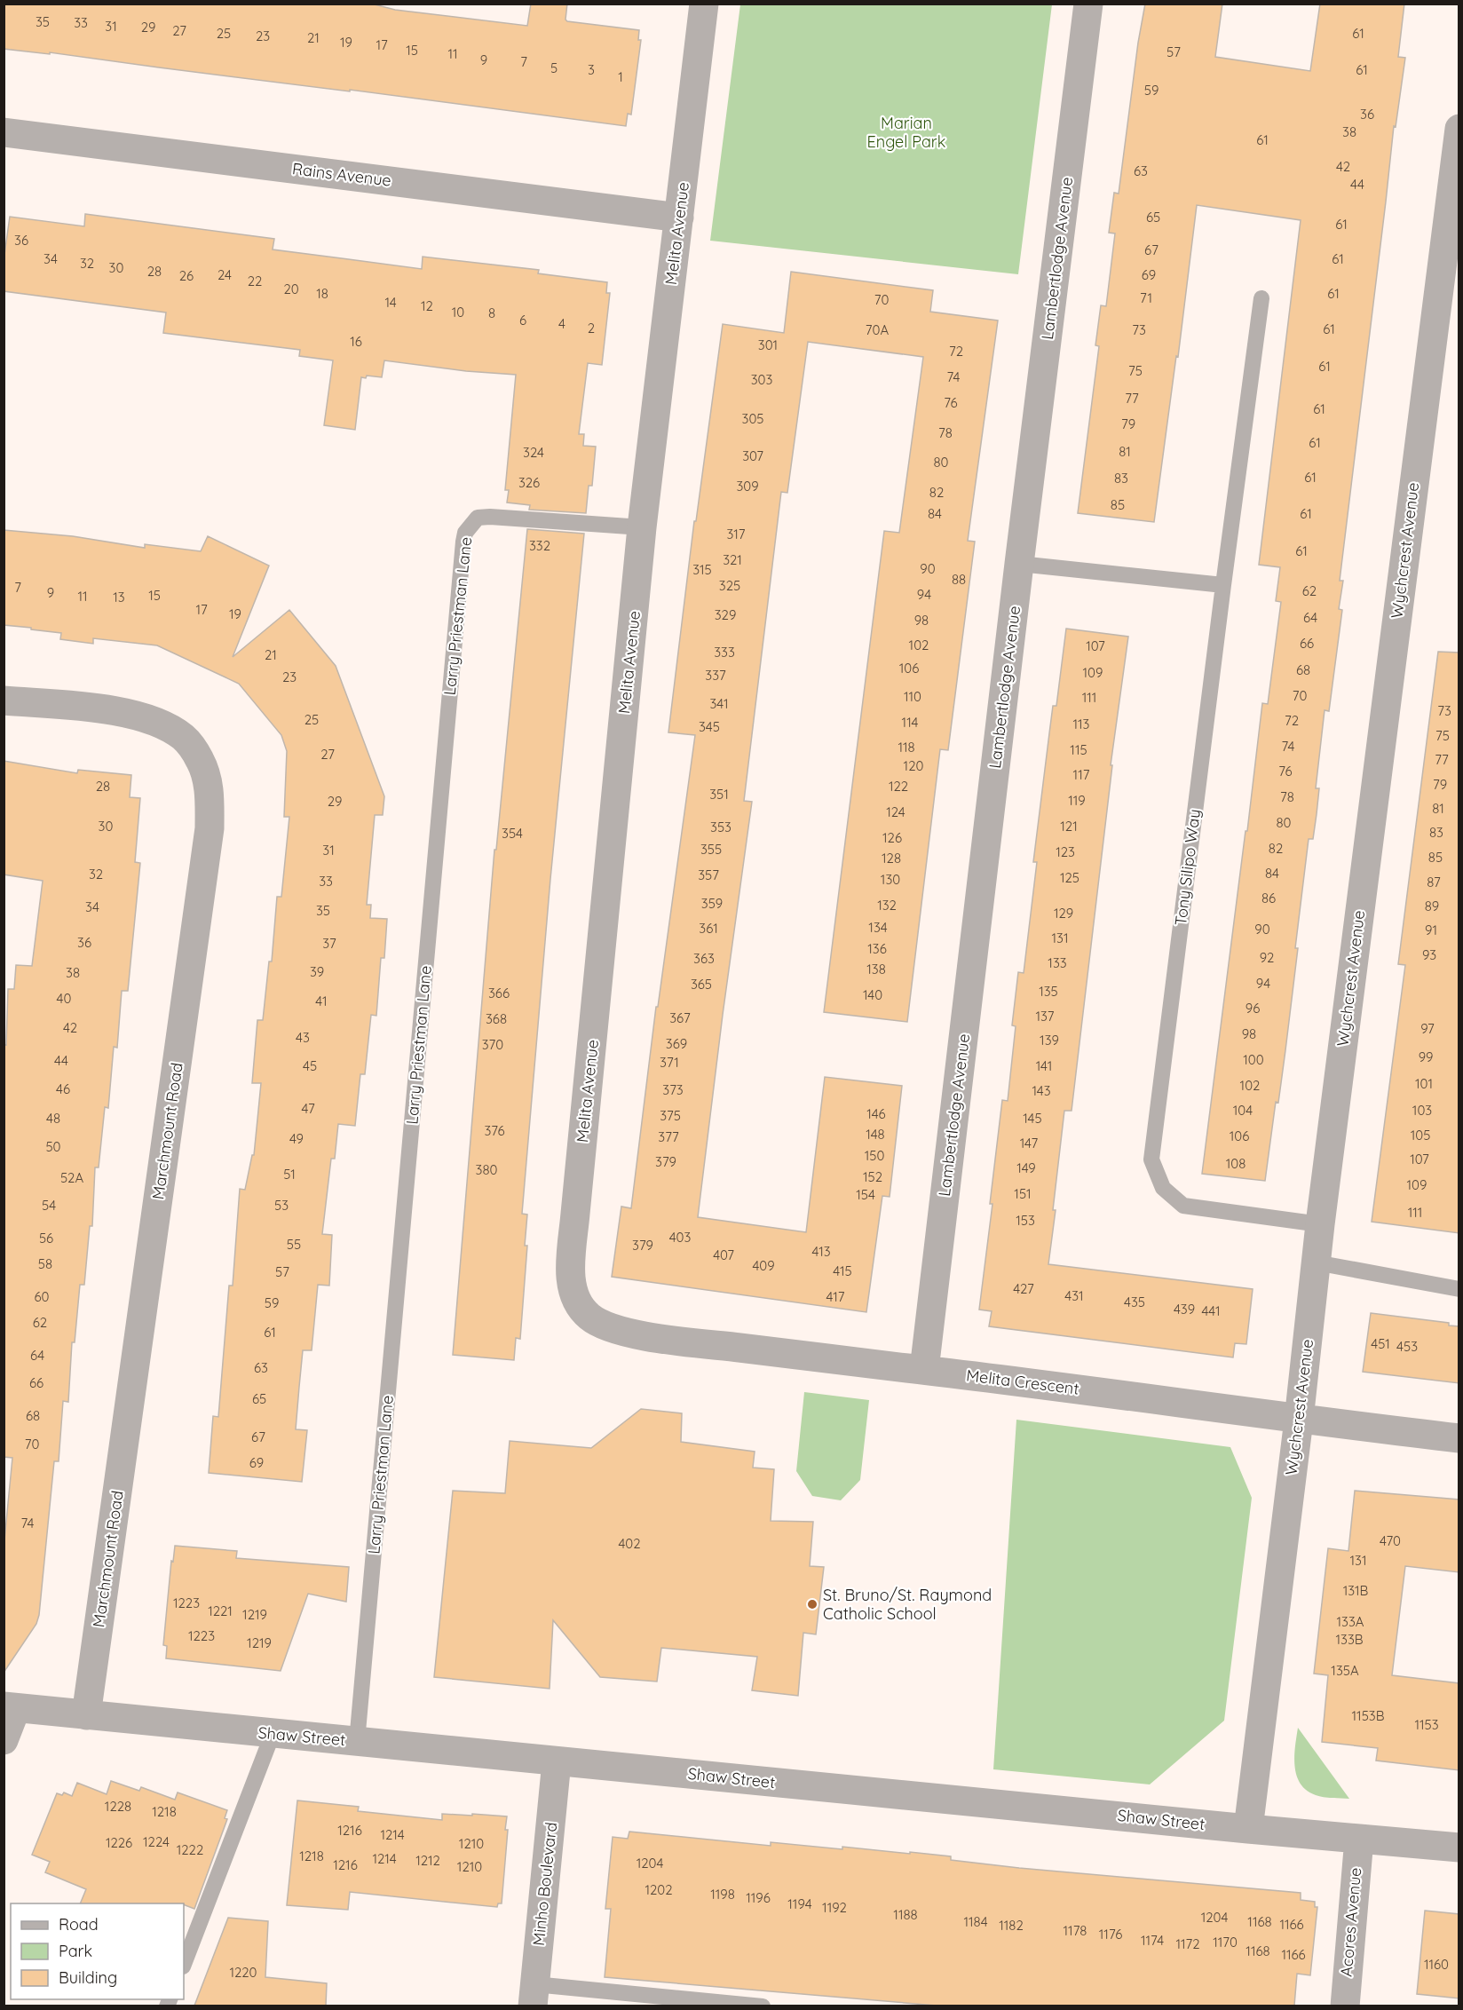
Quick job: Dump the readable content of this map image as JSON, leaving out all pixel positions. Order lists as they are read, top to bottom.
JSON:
{
  "streets": {
    "street": [
      "Rains Avenue",
      "Melita Avenue",
      "Lambertlodge Avenue",
      "Wychcrest Avenue",
      "Marchmount Road",
      "Melita Crescent",
      "Shaw Street",
      "Minho Boulevard",
      "Acores Avenue"
    ],
    "lane": ["Larry Priestman Lane", "Tony Silipo Way"]
  },
  "crossings": [
    ["Rains Avenue", "Melita Avenue"],
    ["Melita Avenue", "Larry Priestman Lane"],
    ["Melita Avenue", "Melita Crescent"],
    ["Lambertlodge Avenue", "Melita Crescent"],
    ["Wychcrest Avenue", "Tony Silipo Way"],
    ["Wychcrest Avenue", "Melita Crescent"],
    ["Wychcrest Avenue", "Shaw Street"],
    ["Larry Priestman Lane", "Shaw Street"],
    ["Marchmount Road", "Shaw Street"],
    ["Shaw Street", "Minho Boulevard"],
    ["Shaw Street", "Acores Avenue"]
  ],
  "parks": ["Marian Engel Park"],
  "places": ["St. Bruno/St. Raymond Catholic School"],
  "house_numbers": [
    "35",
    "33",
    "31",
    "29",
    "27",
    "25",
    "61",
    "23",
    "21",
    "19",
    "17",
    "15",
    "57",
    "11",
    "9",
    "7",
    "5",
    "3",
    "61",
    "1",
    "59",
    "36",
    "38",
    "61",
    "42",
    "63",
    "44",
    "65",
    "61",
    "36",
    "67",
    "34",
    "61",
    "32",
    "30",
    "28",
    "24",
    "69",
    "26",
    "22",
    "20",
    "18",
    "61",
    "71",
    "70",
    "14",
    "12",
    "10",
    "8",
    "6",
    "4",
    "2",
    "61",
    "70A",
    "73",
    "16",
    "301",
    "72",
    "61",
    "75",
    "74",
    "303",
    "77",
    "76",
    "61",
    "305",
    "79",
    "78",
    "61",
    "81",
    "324",
    "307",
    "80",
    "61",
    "83",
    "326",
    "309",
    "82",
    "85",
    "84",
    "61",
    "317",
    "332",
    "61",
    "321",
    "90",
    "315",
    "88",
    "325",
    "7",
    "62",
    "9",
    "94",
    "15",
    "11",
    "13",
    "17",
    "19",
    "329",
    "64",
    "98",
    "66",
    "102",
    "107",
    "333",
    "21",
    "106",
    "68",
    "109",
    "337",
    "23",
    "70",
    "110",
    "111",
    "341",
    "73",
    "25",
    "72",
    "114",
    "113",
    "345",
    "75",
    "74",
    "118",
    "115",
    "27",
    "77",
    "120",
    "76",
    "117",
    "79",
    "28",
    "122",
    "351",
    "78",
    "119",
    "29",
    "81",
    "124",
    "80",
    "30",
    "121",
    "353",
    "83",
    "354",
    "126",
    "82",
    "355",
    "31",
    "123",
    "85",
    "128",
    "84",
    "32",
    "357",
    "125",
    "130",
    "33",
    "87",
    "86",
    "359",
    "132",
    "89",
    "34",
    "35",
    "129",
    "134",
    "361",
    "90",
    "91",
    "131",
    "36",
    "37",
    "136",
    "93",
    "92",
    "363",
    "133",
    "138",
    "39",
    "38",
    "94",
    "365",
    "135",
    "366",
    "140",
    "40",
    "41",
    "96",
    "137",
    "367",
    "368",
    "42",
    "97",
    "98",
    "43",
    "139",
    "369",
    "370",
    "99",
    "100",
    "44",
    "371",
    "45",
    "141",
    "101",
    "102",
    "46",
    "373",
    "143",
    "47",
    "104",
    "103",
    "146",
    "375",
    "48",
    "145",
    "376",
    "148",
    "105",
    "106",
    "377",
    "49",
    "147",
    "50",
    "150",
    "107",
    "379",
    "108",
    "149",
    "380",
    "51",
    "152",
    "52A",
    "109",
    "151",
    "154",
    "54",
    "53",
    "111",
    "153",
    "403",
    "56",
    "55",
    "379",
    "413",
    "407",
    "58",
    "409",
    "415",
    "57",
    "427",
    "431",
    "60",
    "417",
    "435",
    "59",
    "439",
    "441",
    "62",
    "61",
    "451",
    "453",
    "64",
    "63",
    "66",
    "65",
    "68",
    "67",
    "70",
    "69",
    "74",
    "470",
    "402",
    "131",
    "131B",
    "1223",
    "1221",
    "1219",
    "133A",
    "1223",
    "133B",
    "1219",
    "135A",
    "1153B",
    "1153",
    "1228",
    "1218",
    "1216",
    "1214",
    "1224",
    "1226",
    "1210",
    "1222",
    "1218",
    "1214",
    "1212",
    "1204",
    "1216",
    "1210",
    "1202",
    "1198",
    "1196",
    "1194",
    "1192",
    "1188",
    "1204",
    "1184",
    "1168",
    "1166",
    "1182",
    "1178",
    "1176",
    "1174",
    "1170",
    "1172",
    "1168",
    "1166",
    "1160",
    "1220"
  ],
  "legend": ["Road", "Park", "Building"]
}
